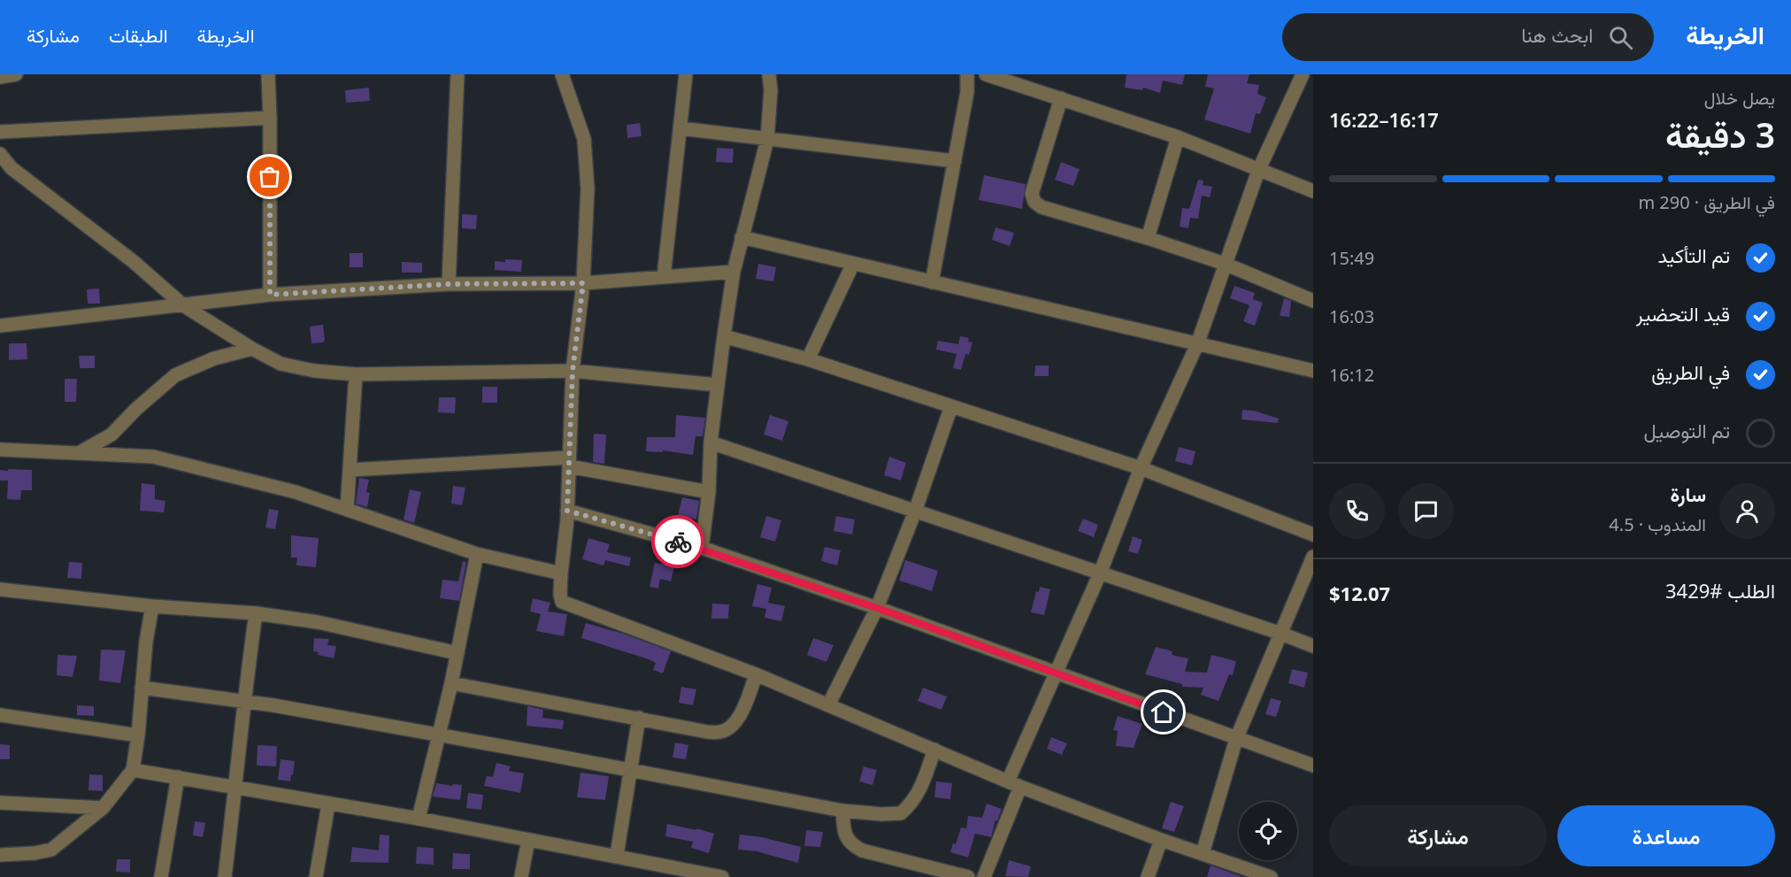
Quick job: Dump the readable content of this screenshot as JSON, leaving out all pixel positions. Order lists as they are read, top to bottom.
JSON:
{
  "page": {
    "header": "الخريطة",
    "search": "ابحث هنا",
    "nav": ["الخريطة", "الطبقات", "مشاركة"],
    "heading": ["3 دقيقة", "يصل خلال", "16:17–16:22"],
    "panel": [
      "سارة",
      "المندوب · 4.5",
      "الطلب #3429",
      "$12.07"
    ],
    "bar": "في الطريق · 290 m",
    "list": [
      ["تم التأكيد", "15:49"],
      ["قيد التحضير", "16:03"],
      ["في الطريق", "16:12"],
      "تم التوصيل"
    ],
    "buttons": ["مساعدة", "مشاركة"]
  }
}
